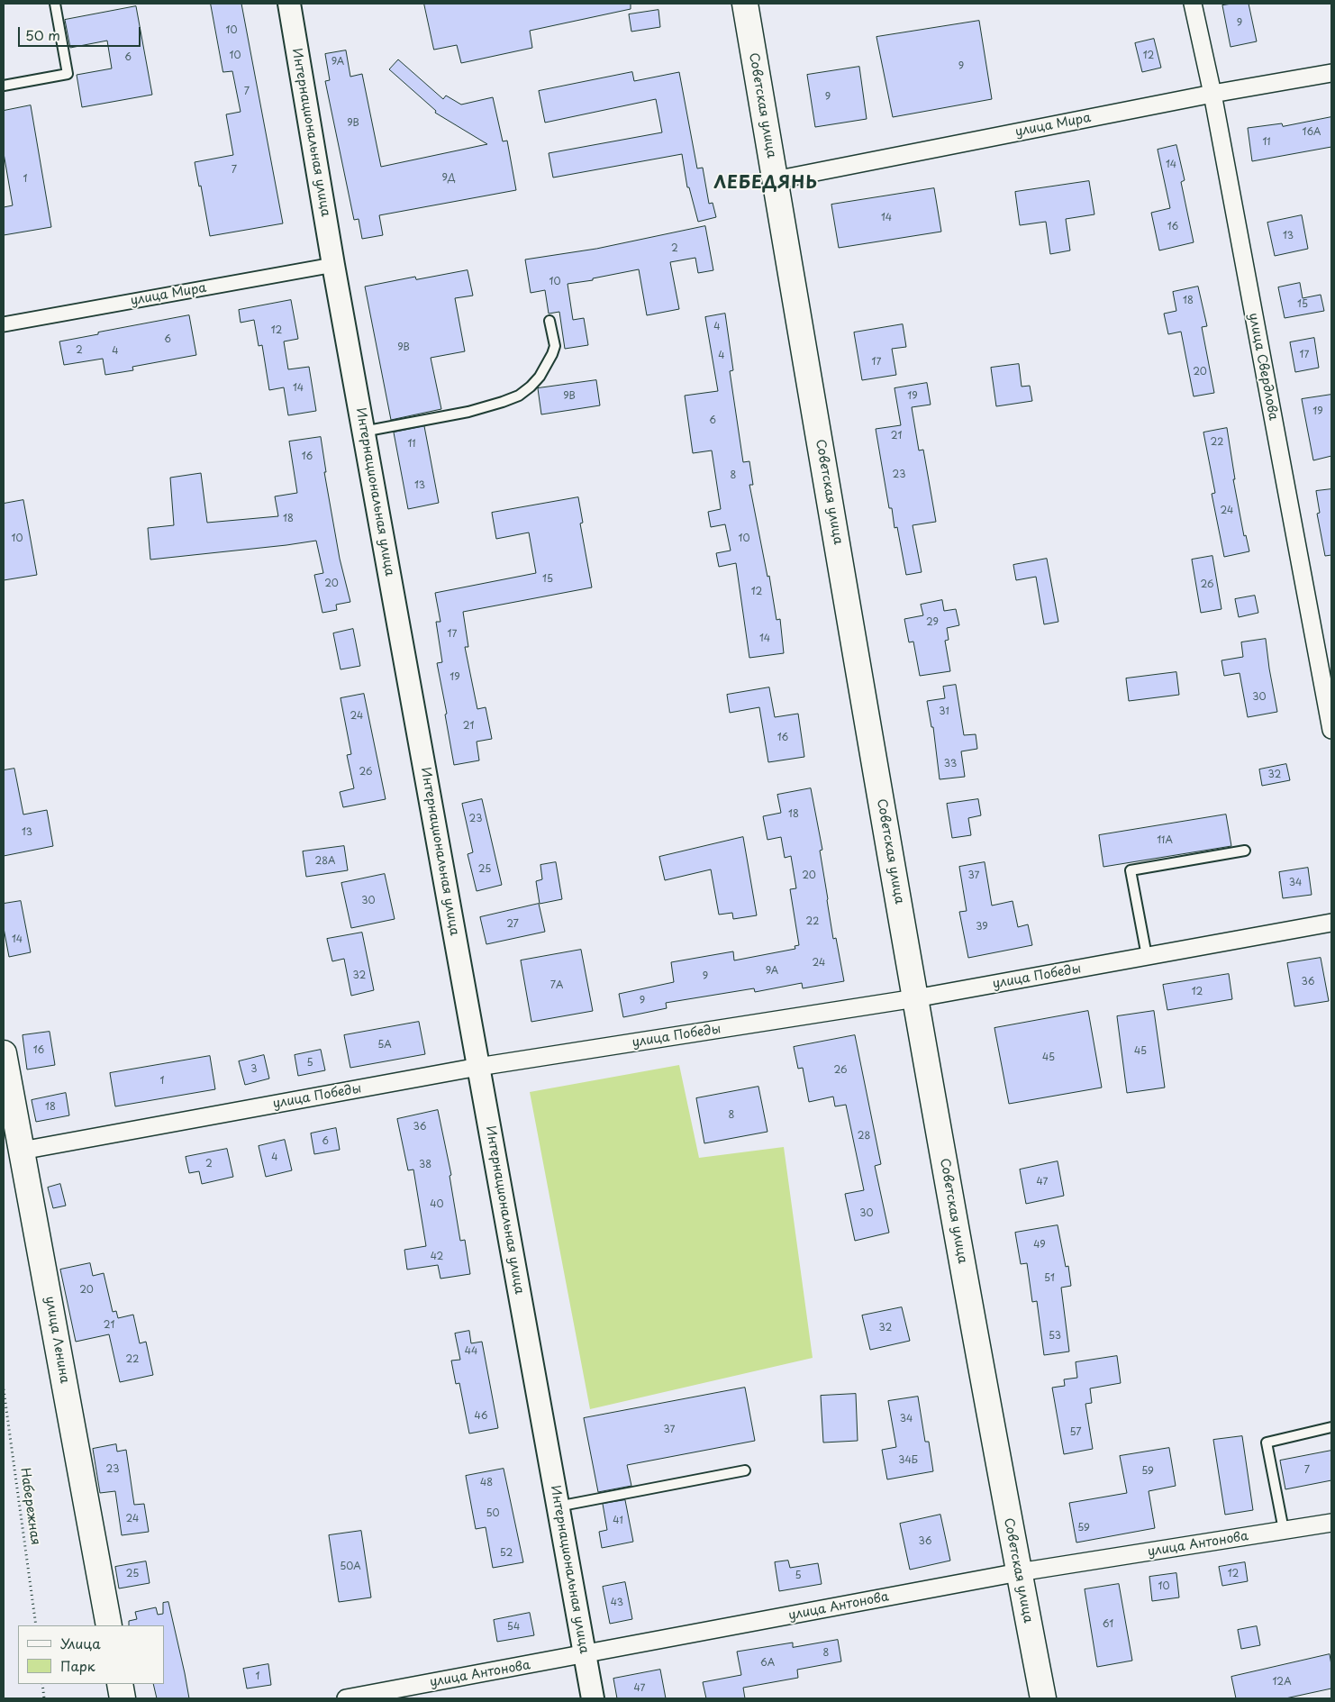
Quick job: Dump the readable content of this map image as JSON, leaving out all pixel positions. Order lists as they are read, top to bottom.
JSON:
{
  "streets": {
    "main road": ["Советская улица", "улица Ленина"],
    "street": [
      "улица Мира",
      "Интернациональная улица",
      "улица Свердлова",
      "улица Победы",
      "улица Антонова"
    ],
    "path": ["Набережная"]
  },
  "crossings": [
    ["Советская улица", "улица Мира"],
    ["Советская улица", "улица Победы"],
    ["Советская улица", "улица Антонова"],
    ["улица Мира", "Интернациональная улица"],
    ["улица Мира", "улица Свердлова"],
    ["Интернациональная улица", "улица Победы"],
    ["Интернациональная улица", "улица Антонова"],
    ["улица Победы", "улица Ленина"]
  ],
  "districts": ["ЛЕБЕДЯНЬ"],
  "house_numbers": [
    "9",
    "10",
    "10",
    "12",
    "6",
    "9А",
    "9",
    "7",
    "9",
    "9В",
    "16А",
    "11",
    "14",
    "7",
    "9Д",
    "1",
    "14",
    "16",
    "13",
    "2",
    "10",
    "18",
    "15",
    "4",
    "12",
    "6",
    "9В",
    "2",
    "4",
    "17",
    "4",
    "17",
    "20",
    "14",
    "9В",
    "19",
    "19",
    "6",
    "21",
    "22",
    "11",
    "16",
    "23",
    "8",
    "13",
    "24",
    "18",
    "10",
    "10",
    "15",
    "20",
    "26",
    "12",
    "29",
    "17",
    "14",
    "19",
    "30",
    "31",
    "24",
    "21",
    "16",
    "33",
    "26",
    "32",
    "18",
    "23",
    "13",
    "11А",
    "28А",
    "25",
    "20",
    "37",
    "34",
    "30",
    "22",
    "27",
    "39",
    "14",
    "24",
    "9А",
    "32",
    "9",
    "36",
    "7А",
    "12",
    "9",
    "5А",
    "16",
    "45",
    "45",
    "5",
    "3",
    "26",
    "1",
    "18",
    "8",
    "36",
    "28",
    "6",
    "4",
    "2",
    "38",
    "47",
    "40",
    "30",
    "49",
    "42",
    "51",
    "20",
    "21",
    "32",
    "53",
    "44",
    "22",
    "46",
    "34",
    "37",
    "57",
    "34Б",
    "23",
    "7",
    "59",
    "48",
    "50",
    "24",
    "41",
    "59",
    "36",
    "52",
    "50А",
    "25",
    "12",
    "5",
    "10",
    "43",
    "61",
    "54",
    "8",
    "6А",
    "1",
    "12А",
    "47"
  ],
  "legend": ["Улица", "Парк"],
  "scale_bar": "50 m"
}
